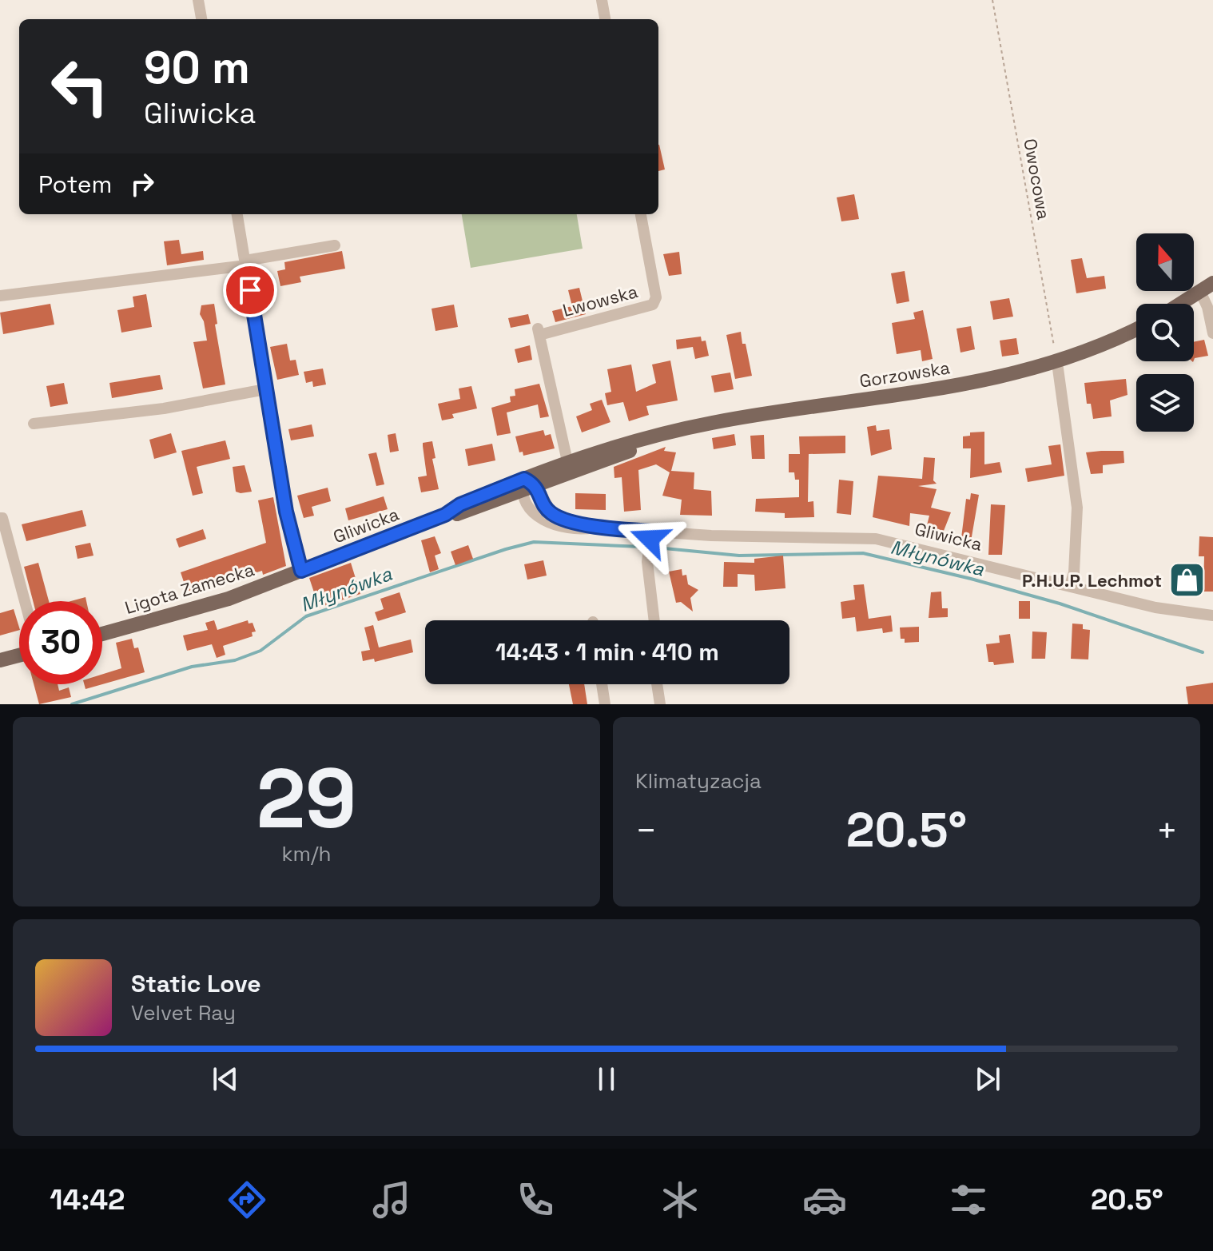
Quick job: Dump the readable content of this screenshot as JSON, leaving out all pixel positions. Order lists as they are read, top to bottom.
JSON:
{
  "streets": {
    "main road": ["Gorzowska", "Gliwicka", "Ligota Zamecka"],
    "street": ["Lwowska"],
    "path": ["Owocowa"]
  },
  "crossings": [
    ["Owocowa", "Gorzowska"],
    ["Lwowska", "Gorzowska"],
    ["Gorzowska", "Gliwicka"],
    ["Gliwicka", "Ligota Zamecka"]
  ],
  "water": ["Młynówka"],
  "places": {
    "shop": ["P.H.U.P. Lechmot"]
  },
  "north": "top",
  "page": {
    "turn": ["90 m", "Gliwicka"],
    "then": "Potem",
    "limit": "30",
    "trip": "14:43 · 1 min · 410 m",
    "tile": [
      ["29", "km/h"],
      "Klimatyzacja"
    ],
    "heat": ["−", "20.5°", "+"],
    "song": ["Static Love", "Velvet Ray"],
    "tabs": ["14:42", "20.5°"]
  }
}
